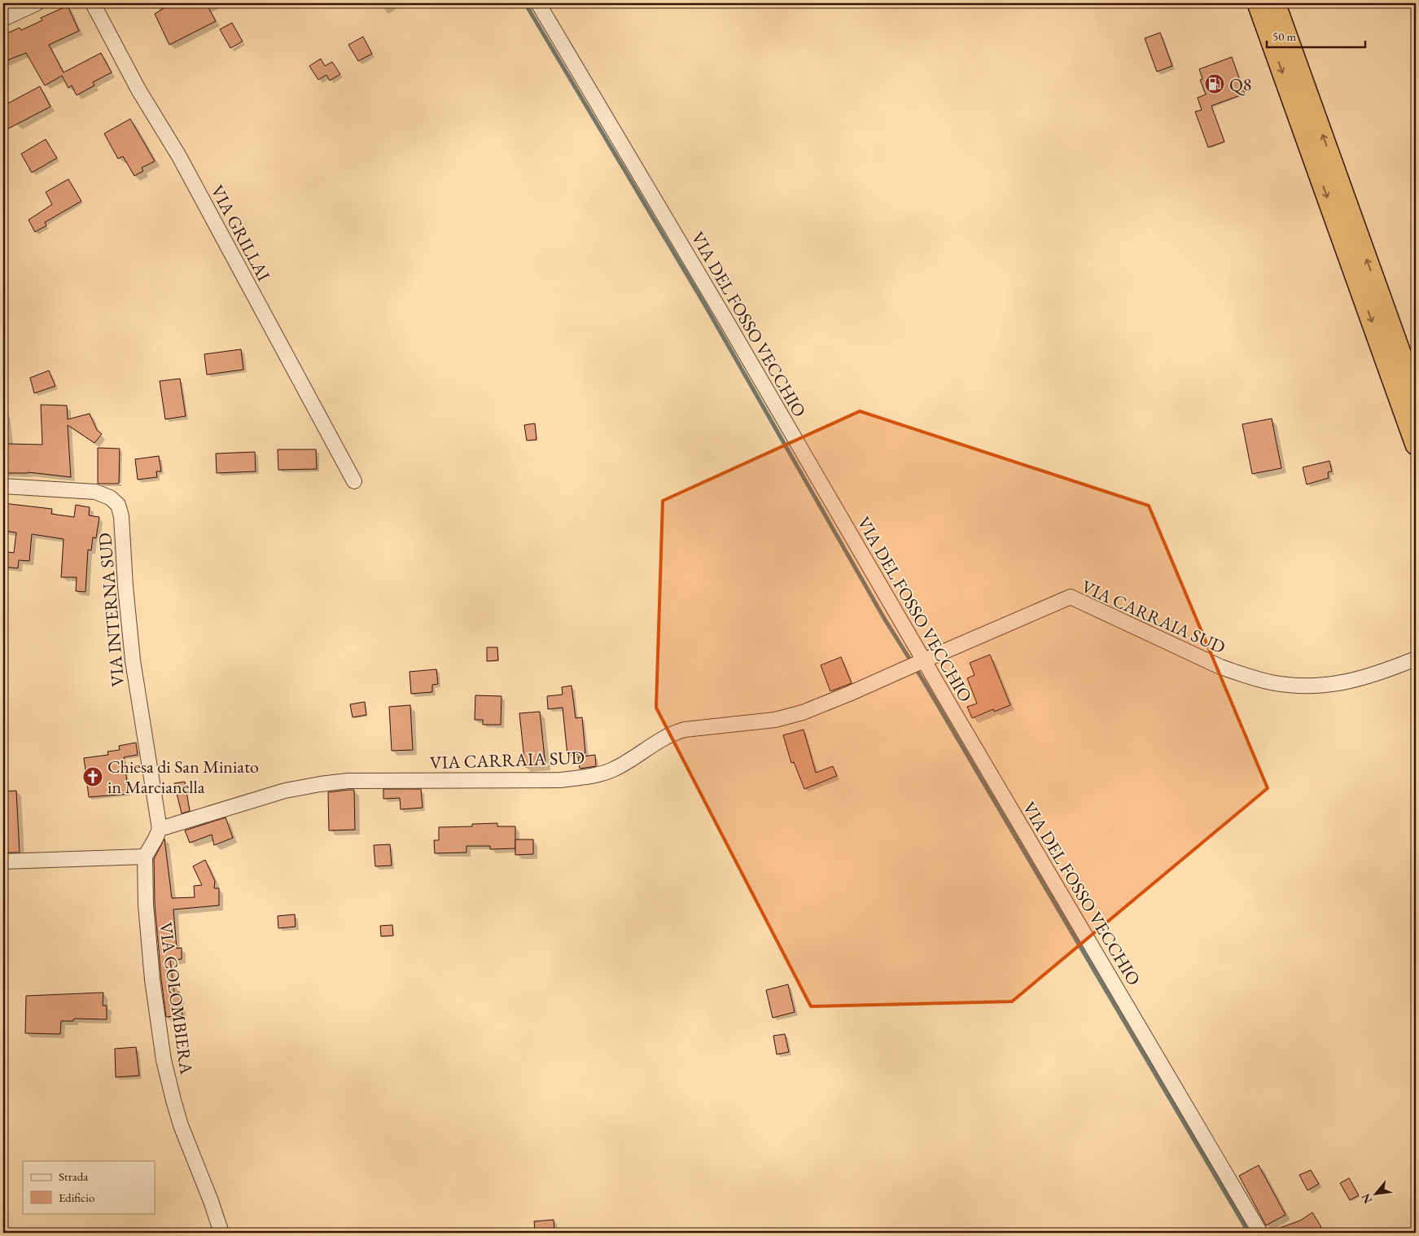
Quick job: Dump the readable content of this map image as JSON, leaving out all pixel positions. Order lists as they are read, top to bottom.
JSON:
{
  "streets": {
    "street": [
      "VIA GRILLAI",
      "VIA DEL FOSSO VECCHIO",
      "VIA INTERNA SUD",
      "VIA CARRAIA SUD",
      "VIA COLOMBIERA"
    ]
  },
  "crossings": [
    ["VIA DEL FOSSO VECCHIO", "VIA CARRAIA SUD"],
    ["VIA INTERNA SUD", "VIA CARRAIA SUD"]
  ],
  "places": {
    "fuel station": ["Q8"],
    "church": ["Chiesa di San Miniato in Marcianella"]
  },
  "legend": ["Strada", "Edificio"],
  "scale_bar": "50 m",
  "north": "bottom left"
}
